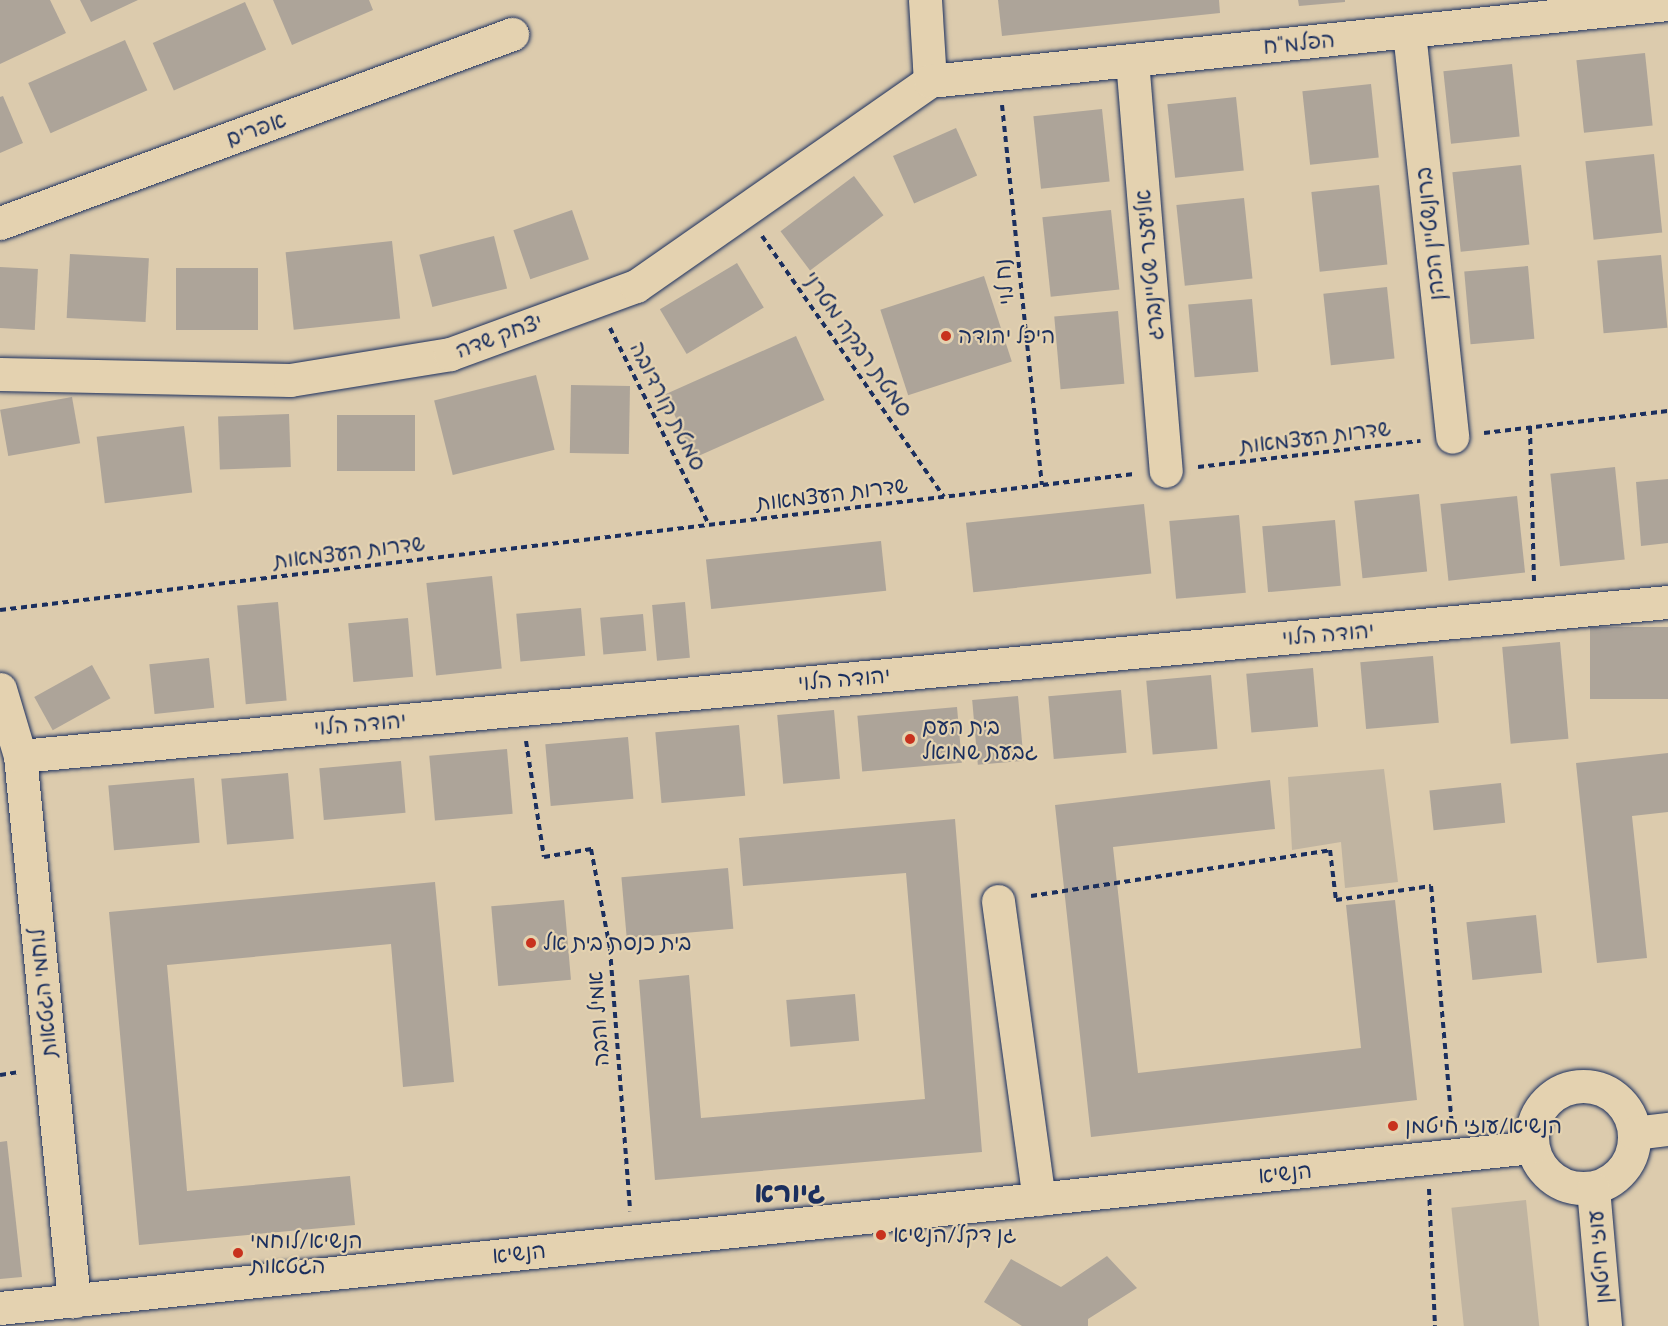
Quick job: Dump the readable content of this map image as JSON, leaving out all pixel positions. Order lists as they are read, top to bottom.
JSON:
{
  "streets": {
    "street": [
      "הפלמ\"ח",
      "אפרים",
      "ברונשטיין הכהן",
      "אליעזר שטיינברג",
      "יצחק שדה",
      "יהודה הלוי",
      "לוחמי הגטאות",
      "הנשיא",
      "עוזי חיטמן"
    ],
    "path": [
      "נח לוי",
      "סמטת רבקה מטרני",
      "סמטת קורדובה",
      "שדרות העצמאות",
      "אמיל והבה"
    ]
  },
  "crossings": [
    ["הפלמ\"ח", "ברונשטיין הכהן"],
    ["הפלמ\"ח", "אליעזר שטיינברג"],
    ["הפלמ\"ח", "נח לוי"],
    ["הפלמ\"ח", "יצחק שדה"],
    ["ברונשטיין הכהן", "שדרות העצמאות"],
    ["אליעזר שטיינברג", "שדרות העצמאות"],
    ["נח לוי", "שדרות העצמאות"],
    ["יצחק שדה", "סמטת רבקה מטרני"],
    ["יצחק שדה", "סמטת קורדובה"],
    ["סמטת רבקה מטרני", "שדרות העצמאות"],
    ["סמטת קורדובה", "שדרות העצמאות"],
    ["יהודה הלוי", "לוחמי הגטאות"],
    ["יהודה הלוי", "אמיל והבה"],
    ["לוחמי הגטאות", "הנשיא"],
    ["אמיל והבה", "הנשיא"],
    ["הנשיא", "עוזי חיטמן"]
  ],
  "districts": ["גיורא"],
  "places": [
    "היכל יהודה",
    "בית העם גבעת שמואל",
    "בית כנסת בית אל",
    "הנשיא/עוזי חיטמן",
    "גן דקל/הנשיא",
    "הנשיא/לוחמי הגטאות"
  ]
}
